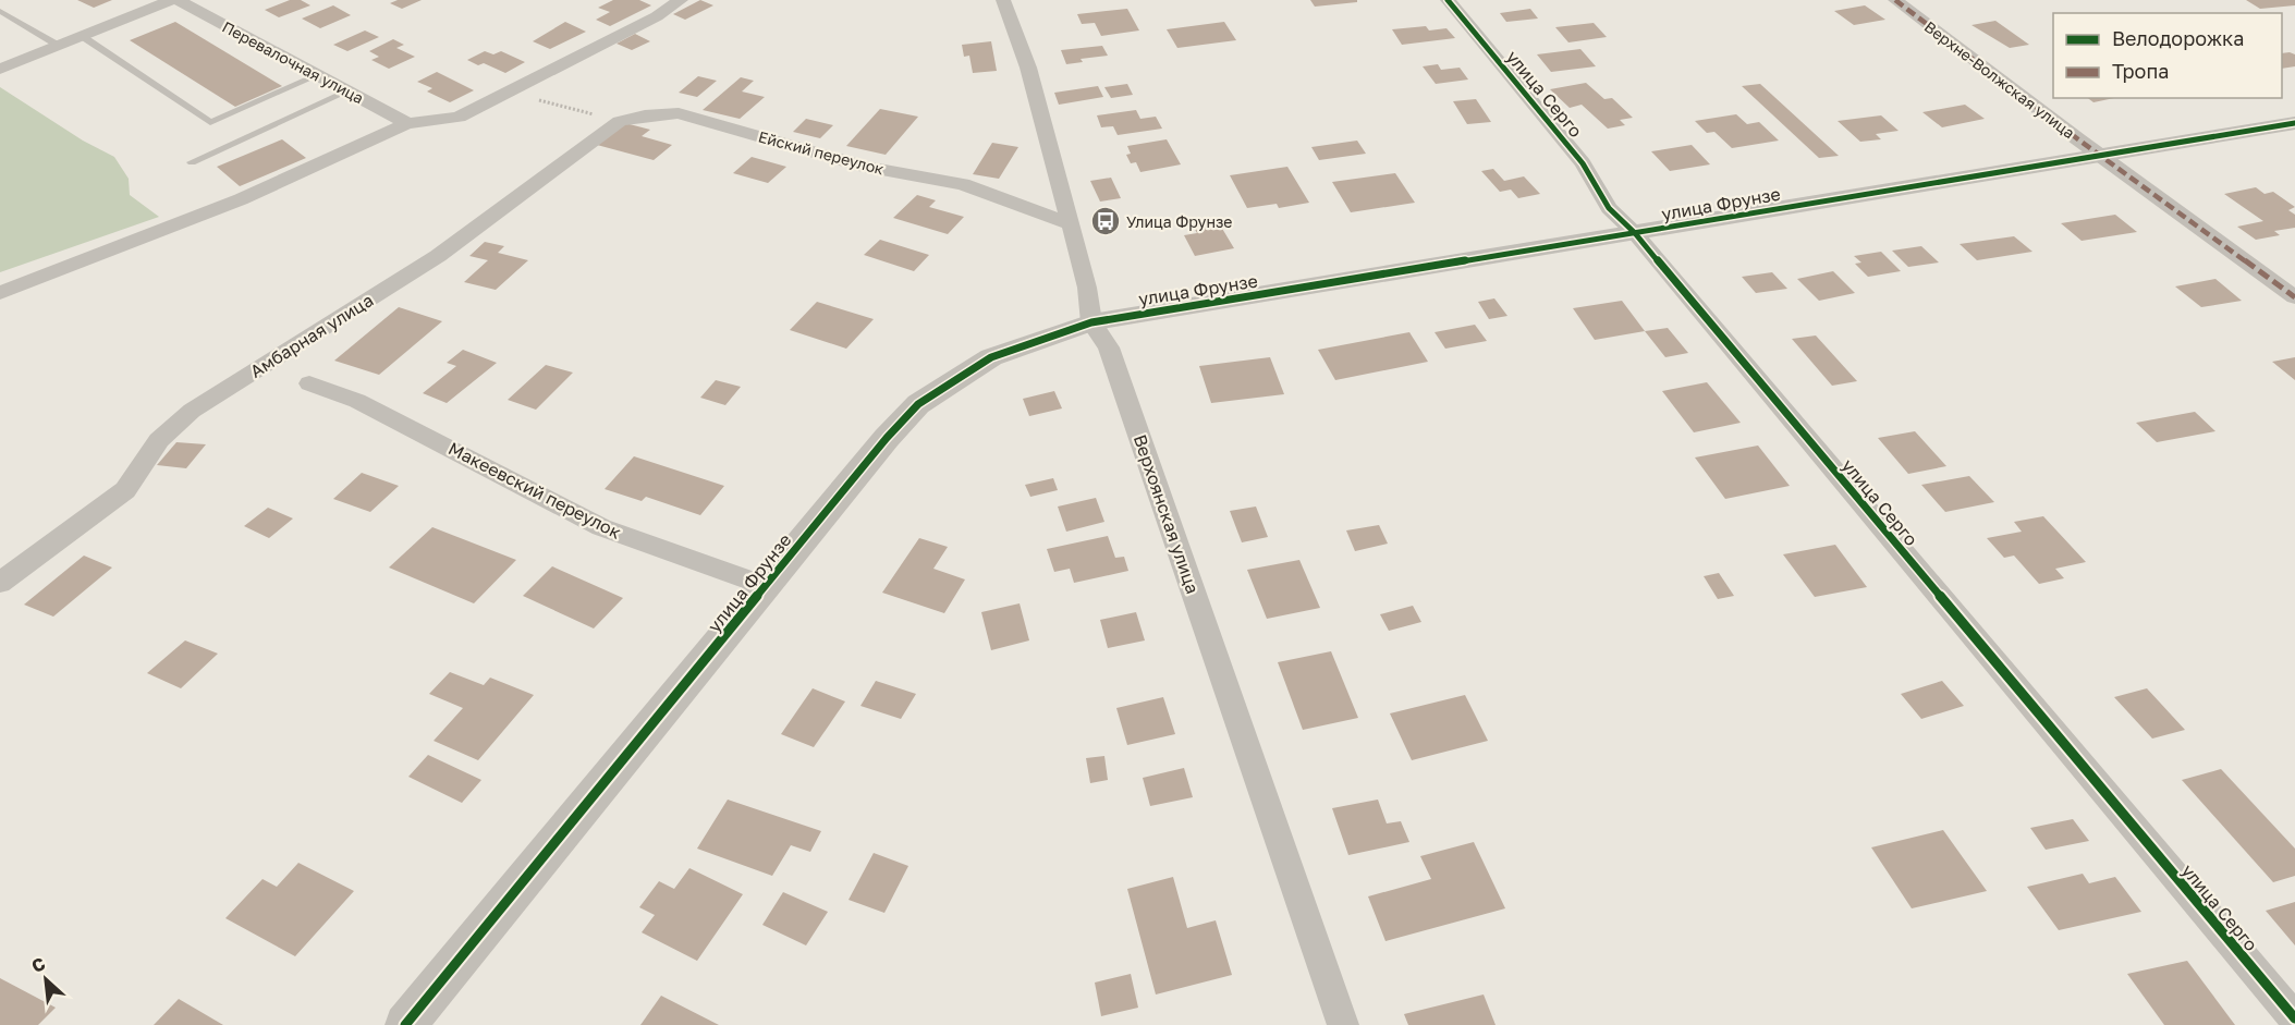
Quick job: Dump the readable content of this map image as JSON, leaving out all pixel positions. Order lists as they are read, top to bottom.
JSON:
{
  "streets": {
    "street": [
      "Перевалочная улица",
      "Верхне-Волжская улица",
      "улица Серго",
      "Ейский переулок",
      "улица Фрунзе",
      "Амбарная улица",
      "Макеевский переулок",
      "Верхоянская улица"
    ]
  },
  "crossings": [
    ["Верхне-Волжская улица", "улица Фрунзе"],
    ["улица Серго", "улица Фрунзе"],
    ["Ейский переулок", "Амбарная улица"],
    ["Ейский переулок", "Верхоянская улица"],
    ["улица Фрунзе", "Макеевский переулок"],
    ["улица Фрунзе", "Верхоянская улица"]
  ],
  "places": {
    "bus stop": ["Улица Фрунзе"]
  },
  "legend": ["Велодорожка", "Тропа"],
  "north": "top left"
}
